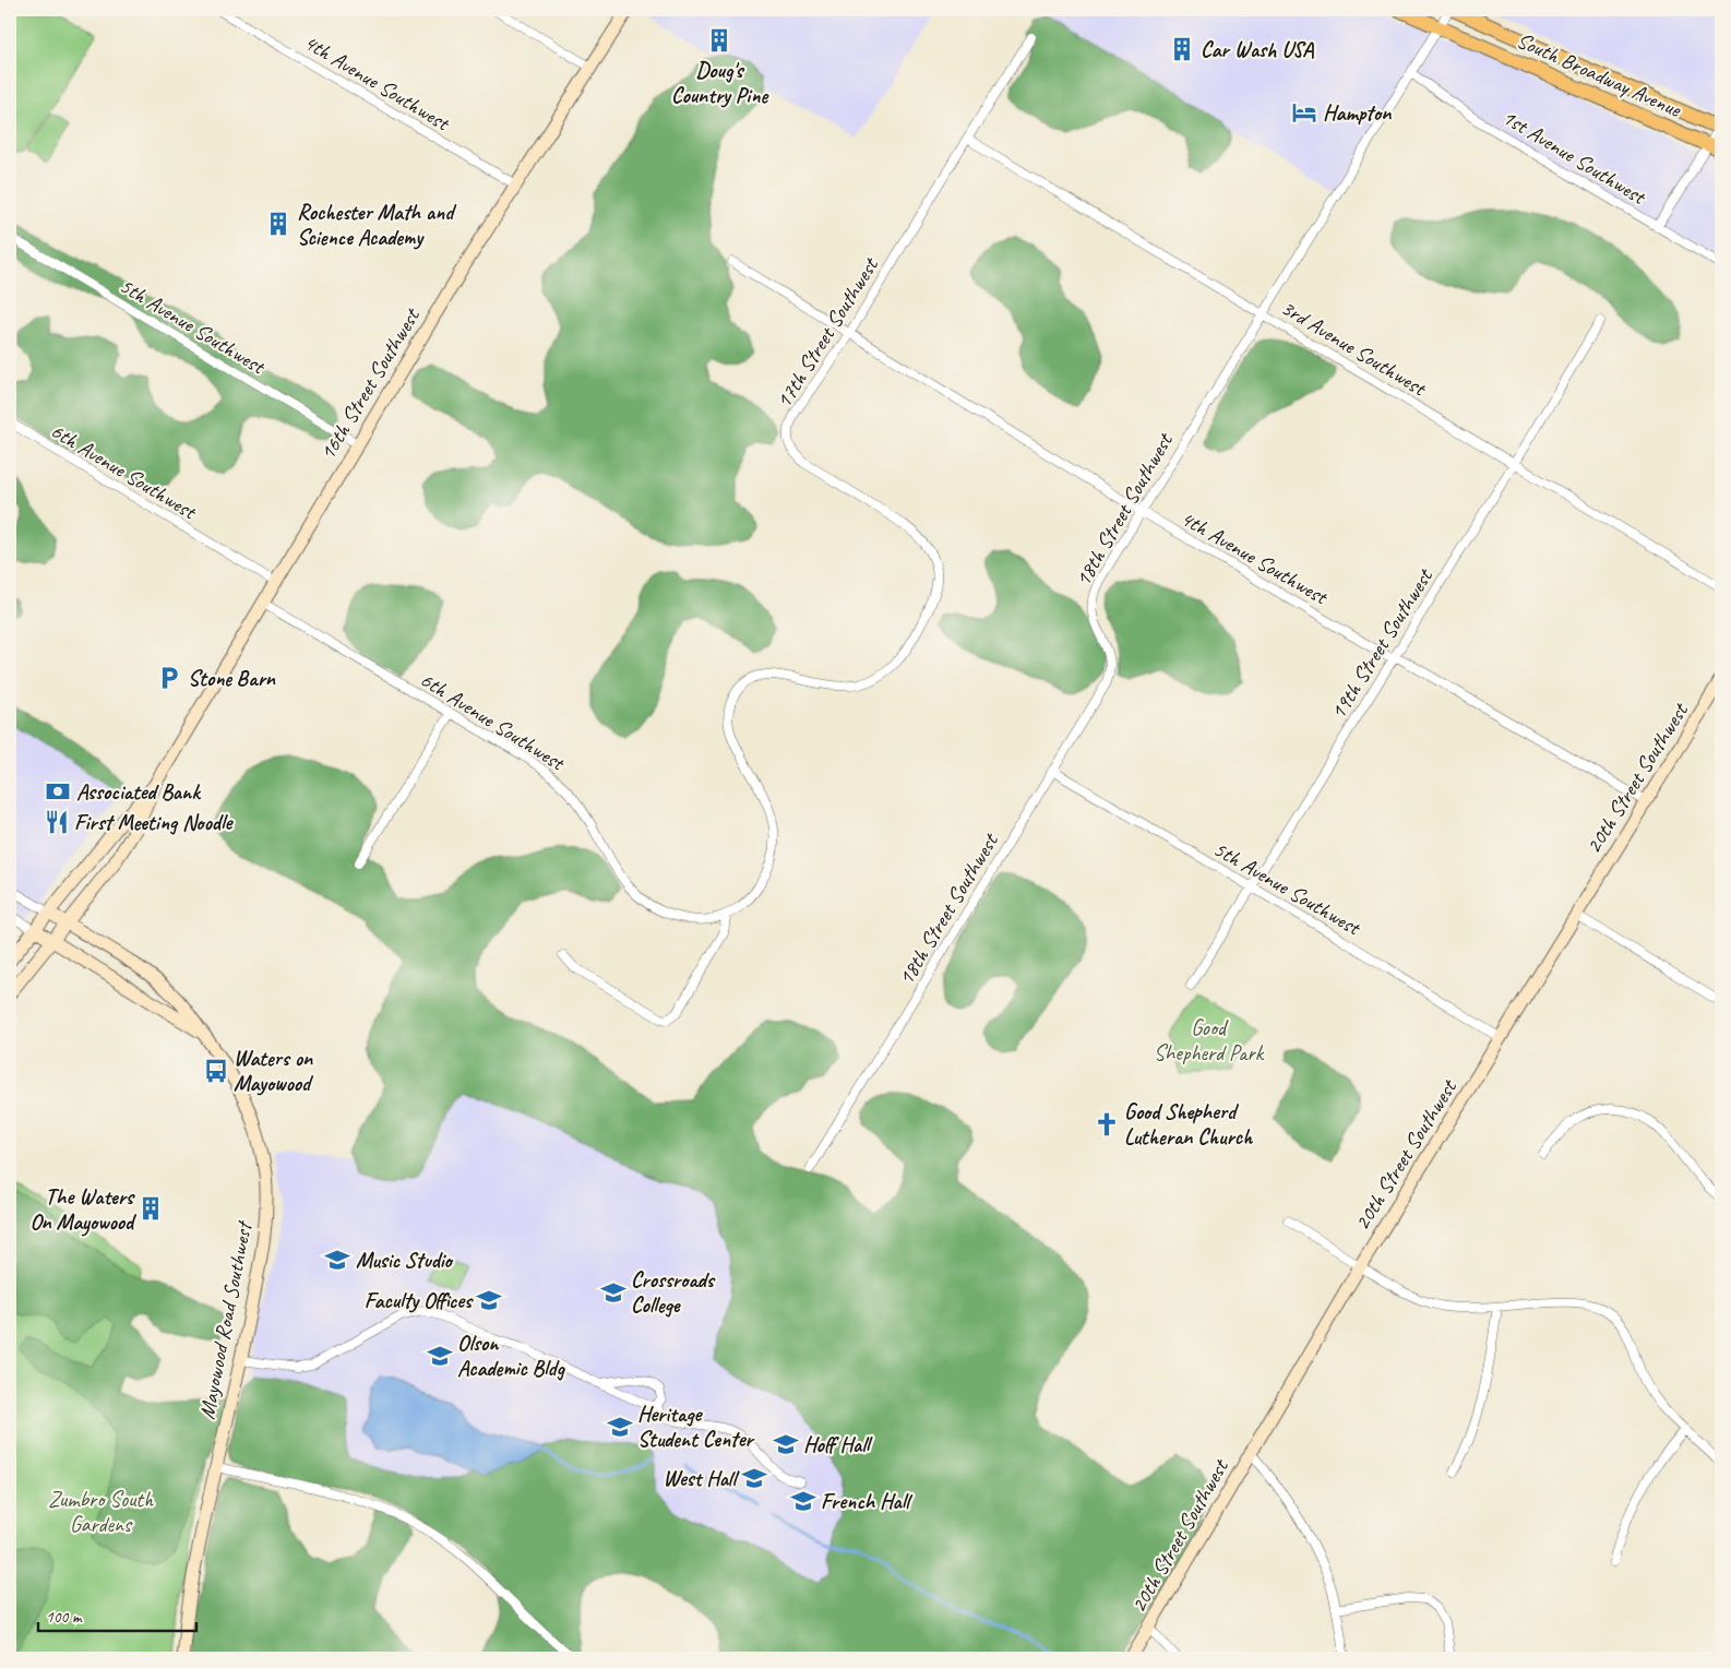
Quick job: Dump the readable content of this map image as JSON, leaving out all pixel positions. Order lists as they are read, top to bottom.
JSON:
{
  "streets": {
    "main road": ["South Broadway Avenue"],
    "street": [
      "4th Avenue Southwest",
      "1st Avenue Southwest",
      "5th Avenue Southwest",
      "17th Street Southwest",
      "3rd Avenue Southwest",
      "16th Street Southwest",
      "6th Avenue Southwest",
      "18th Street Southwest",
      "19th Street Southwest",
      "20th Street Southwest",
      "Mayowood Road Southwest"
    ]
  },
  "crossings": [
    ["South Broadway Avenue", "18th Street Southwest"],
    ["4th Avenue Southwest", "17th Street Southwest"],
    ["4th Avenue Southwest", "16th Street Southwest"],
    ["4th Avenue Southwest", "18th Street Southwest"],
    ["4th Avenue Southwest", "19th Street Southwest"],
    ["4th Avenue Southwest", "20th Street Southwest"],
    ["1st Avenue Southwest", "18th Street Southwest"],
    ["5th Avenue Southwest", "16th Street Southwest"],
    ["5th Avenue Southwest", "18th Street Southwest"],
    ["5th Avenue Southwest", "19th Street Southwest"],
    ["5th Avenue Southwest", "20th Street Southwest"],
    ["17th Street Southwest", "3rd Avenue Southwest"],
    ["17th Street Southwest", "6th Avenue Southwest"],
    ["3rd Avenue Southwest", "18th Street Southwest"],
    ["3rd Avenue Southwest", "19th Street Southwest"],
    ["16th Street Southwest", "6th Avenue Southwest"],
    ["16th Street Southwest", "Mayowood Road Southwest"]
  ],
  "parks": ["Good Shepherd Park", "Zumbro South Gardens"],
  "places": {
    "building": [
      "Doug's Country Pine",
      "Car Wash USA",
      "Rochester Math and Science Academy",
      "The Waters On Mayowood"
    ],
    "hotel": ["Hampton"],
    "parking": ["Stone Barn"],
    "bank": ["Associated Bank"],
    "restaurant": ["First Meeting Noodle"],
    "bus stop": ["Waters on Mayowood"],
    "church": ["Good Shepherd Lutheran Church"],
    "school or university": [
      "Music Studio",
      "Crossroads College",
      "Faculty Offices",
      "Olson Academic Bldg",
      "Heritage Student Center",
      "Hoff Hall",
      "West Hall",
      "French Hall"
    ]
  },
  "scale_bar": "100 m"
}
